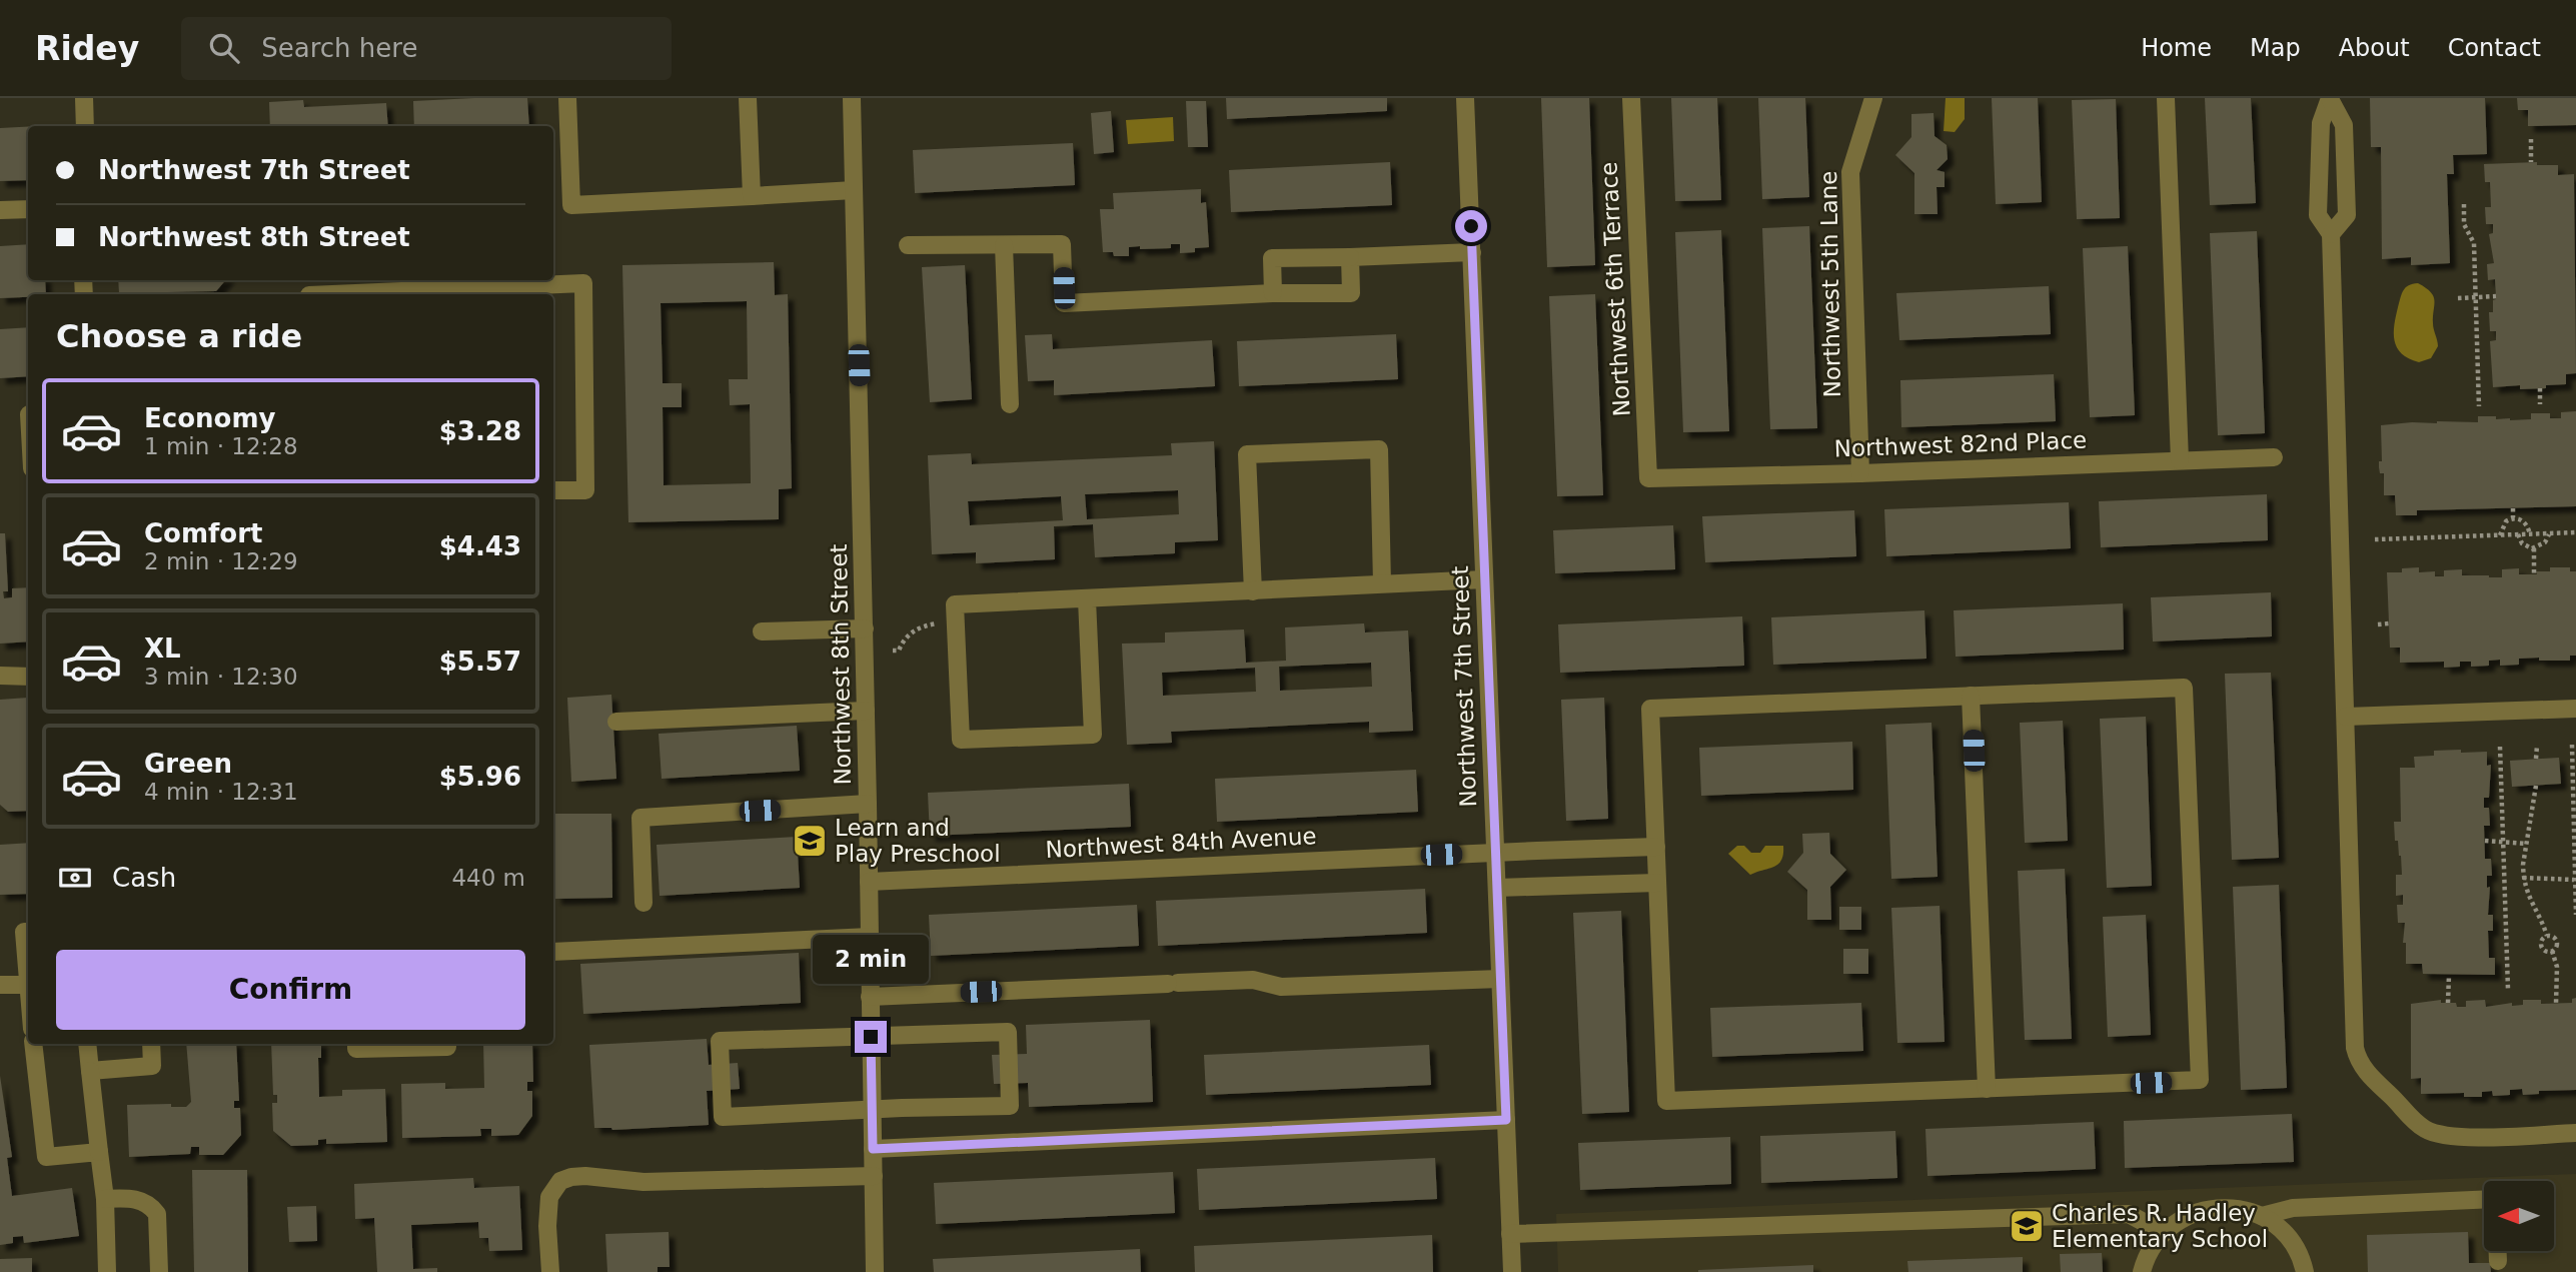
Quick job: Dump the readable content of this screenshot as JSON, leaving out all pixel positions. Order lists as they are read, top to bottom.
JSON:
{
  "streets": {
    "street": [
      "Northwest 5th Lane",
      "Northwest 6th Terrace",
      "Northwest 82nd Place",
      "Northwest 8th Street",
      "Northwest 7th Street",
      "Northwest 84th Avenue"
    ]
  },
  "crossings": [
    ["Northwest 5th Lane", "Northwest 82nd Place"],
    ["Northwest 6th Terrace", "Northwest 82nd Place"],
    ["Northwest 8th Street", "Northwest 84th Avenue"],
    ["Northwest 7th Street", "Northwest 84th Avenue"]
  ],
  "places": {
    "school or university": ["Learn and Play Preschool", "Charles R. Hadley Elementary School"]
  },
  "north": "left",
  "page": {
    "header": "Ridey",
    "search": "Search here",
    "nav": [
      "Home",
      "Map",
      "About",
      "Contact"
    ],
    "banner": ["Northwest 7th Street", "Northwest 8th Street"],
    "heading": "Choose a ride",
    "list": [
      {
        "name": "Economy",
        "note": "1 min · 12:28",
        "value": "$3.28"
      },
      {
        "name": "Comfort",
        "note": "2 min · 12:29",
        "value": "$4.43"
      },
      {
        "name": "XL",
        "note": "3 min · 12:30",
        "value": "$5.57"
      },
      {
        "name": "Green",
        "note": "4 min · 12:31",
        "value": "$5.96"
      }
    ],
    "pay": ["Cash", "440 m"],
    "bubble": "2 min",
    "buttons": "Confirm"
  }
}
